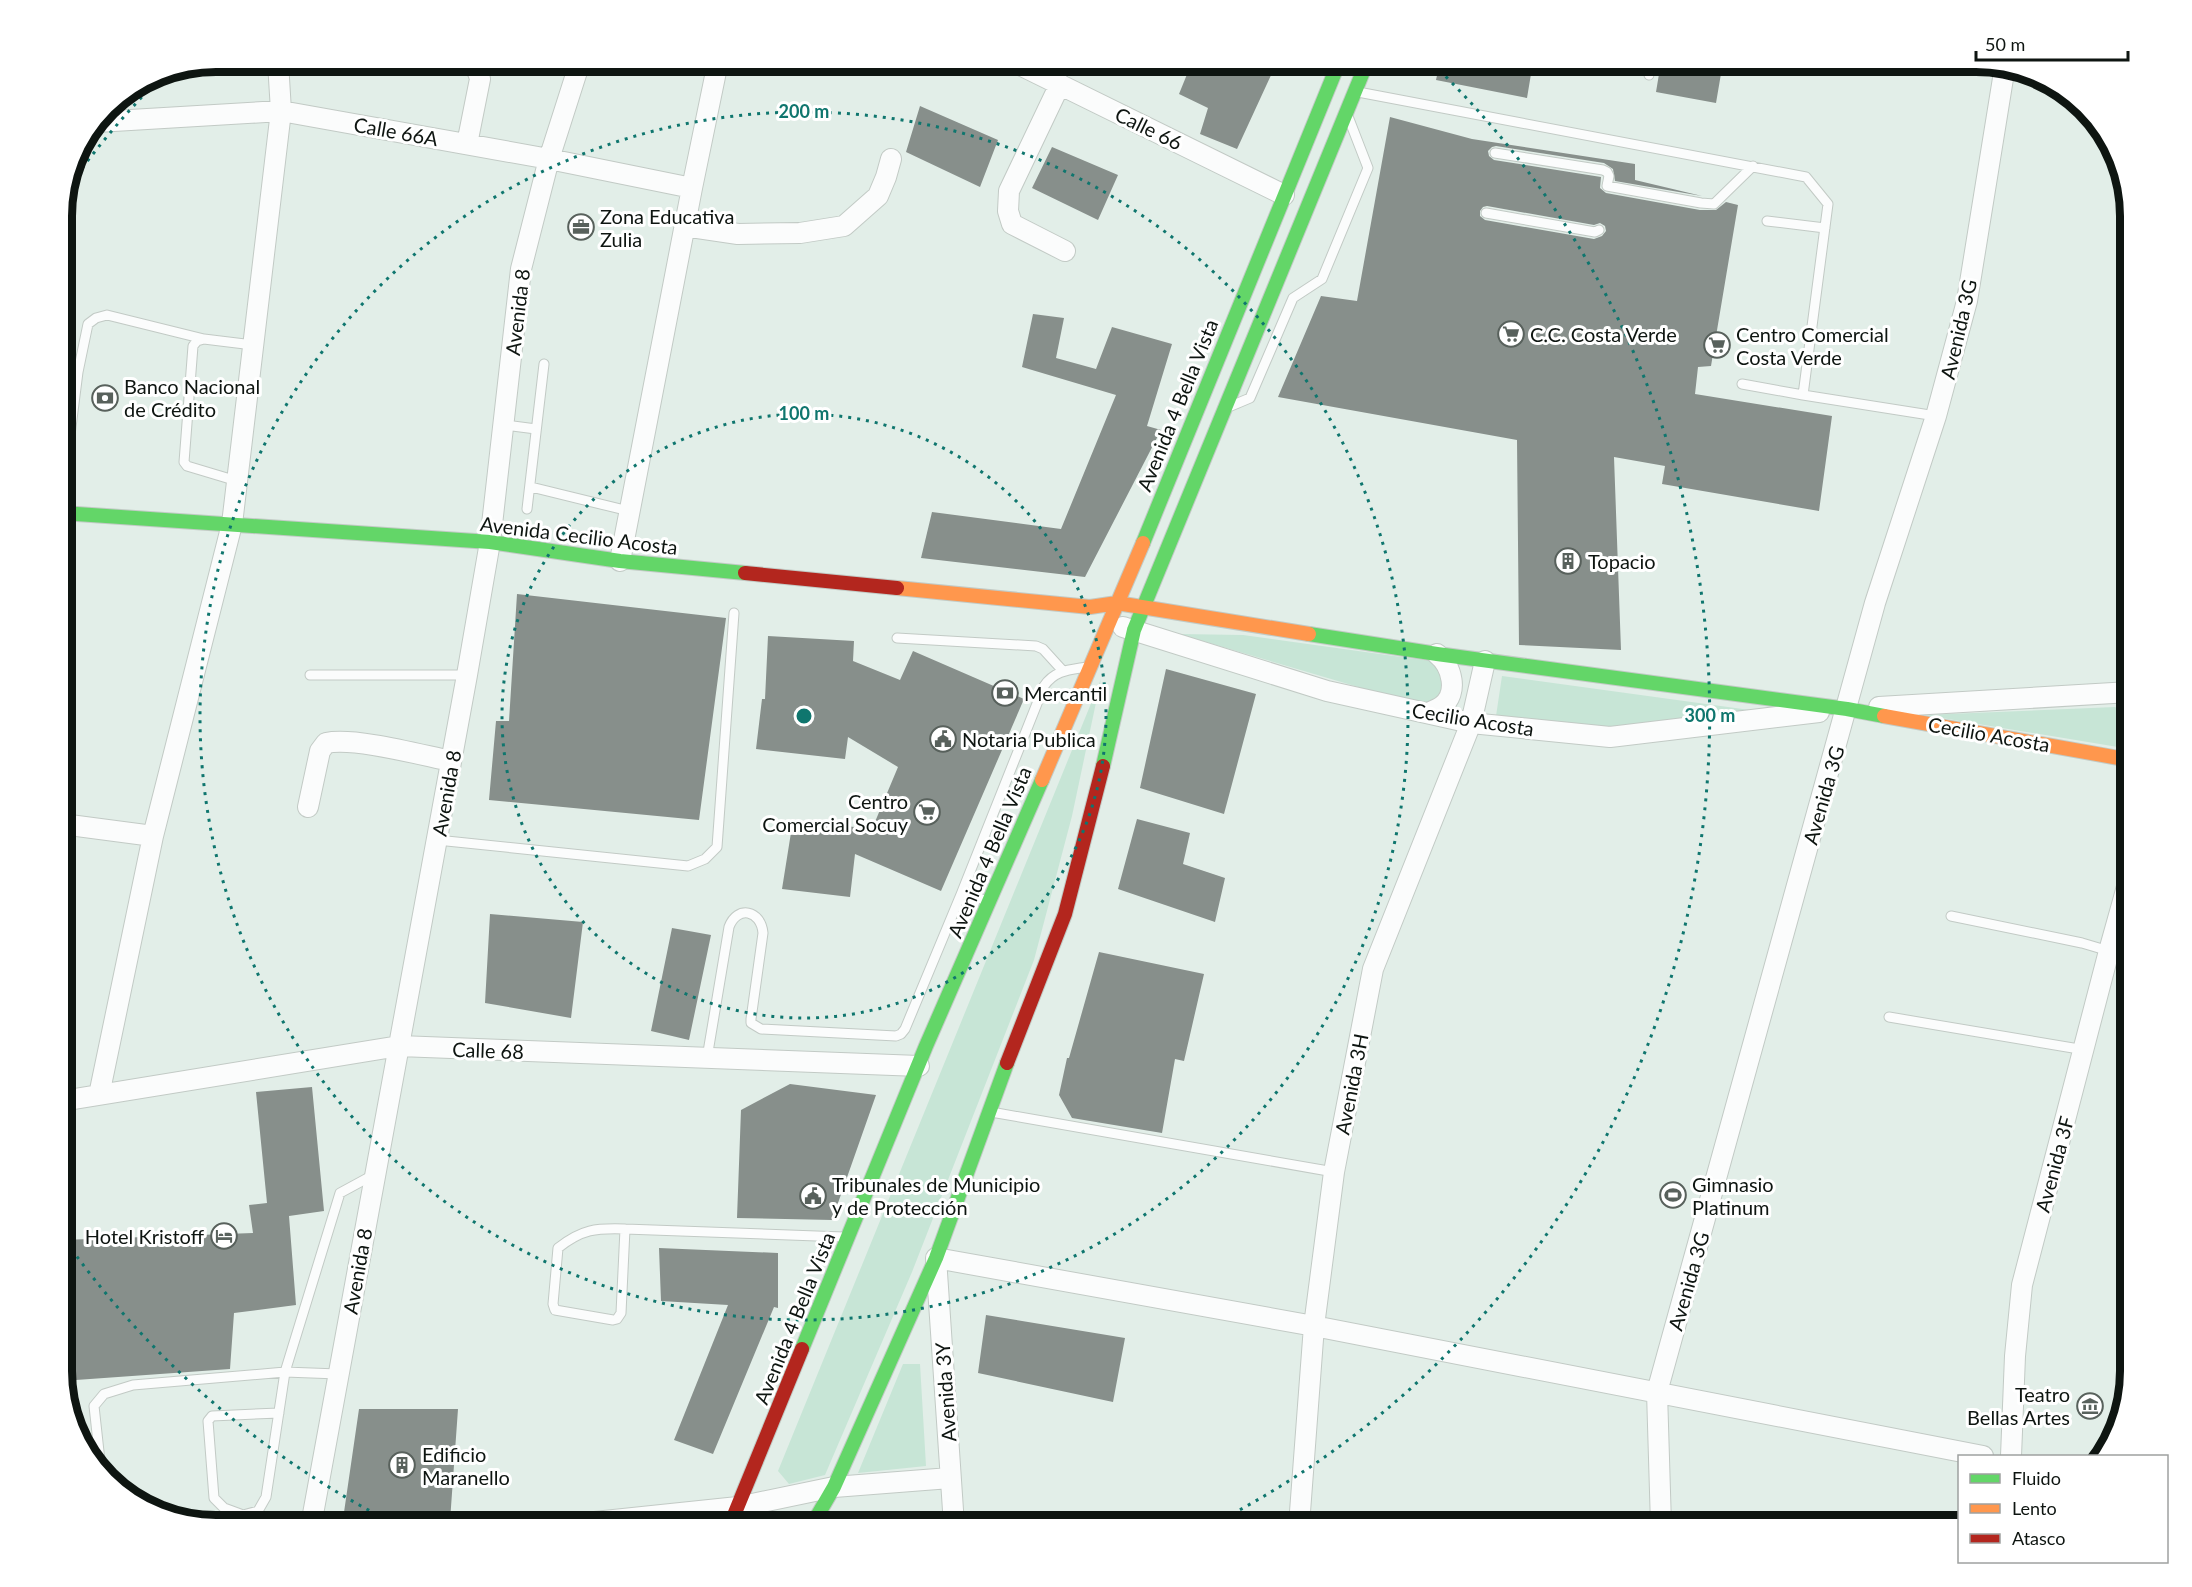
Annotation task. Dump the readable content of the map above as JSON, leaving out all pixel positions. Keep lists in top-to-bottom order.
{
  "streets": {
    "street": [
      "Calle 66",
      "Calle 66A",
      "Avenida 8",
      "Avenida 3G",
      "Avenida 4 Bella Vista",
      "Avenida Cecilio Acosta",
      "Cecilio Acosta",
      "Calle 68",
      "Avenida 3H",
      "Avenida 3F",
      "Avenida 3Y"
    ]
  },
  "crossings": [
    ["Calle 66", "Avenida 4 Bella Vista"],
    ["Calle 66A", "Avenida 8"],
    ["Avenida 8", "Avenida Cecilio Acosta"],
    ["Avenida 8", "Calle 68"],
    ["Avenida 3G", "Cecilio Acosta"],
    ["Avenida 4 Bella Vista", "Avenida Cecilio Acosta"],
    ["Avenida 4 Bella Vista", "Cecilio Acosta"],
    ["Avenida 4 Bella Vista", "Calle 68"],
    ["Avenida Cecilio Acosta", "Cecilio Acosta"],
    ["Cecilio Acosta", "Avenida 3H"]
  ],
  "places": {
    "office": ["Zona Educativa Zulia"],
    "supermarket": ["C.C. Costa Verde", "Centro Comercial Costa Verde", "Centro Comercial Socuy"],
    "bank": ["Banco Nacional de Crédito", "Mercantil"],
    "building": ["Topacio", "Edificio Maranello"],
    "public building": ["Notaria Publica", "Tribunales de Municipio y de Protección"],
    "sports": ["Gimnasio Platinum"],
    "hotel": ["Hotel Kristoff"],
    "museum": ["Teatro Bellas Artes"]
  },
  "legend": ["Fluido", "Lento", "Atasco"],
  "scale_bar": "50 m",
  "rings": ["200 m", "100 m", "300 m"]
}
